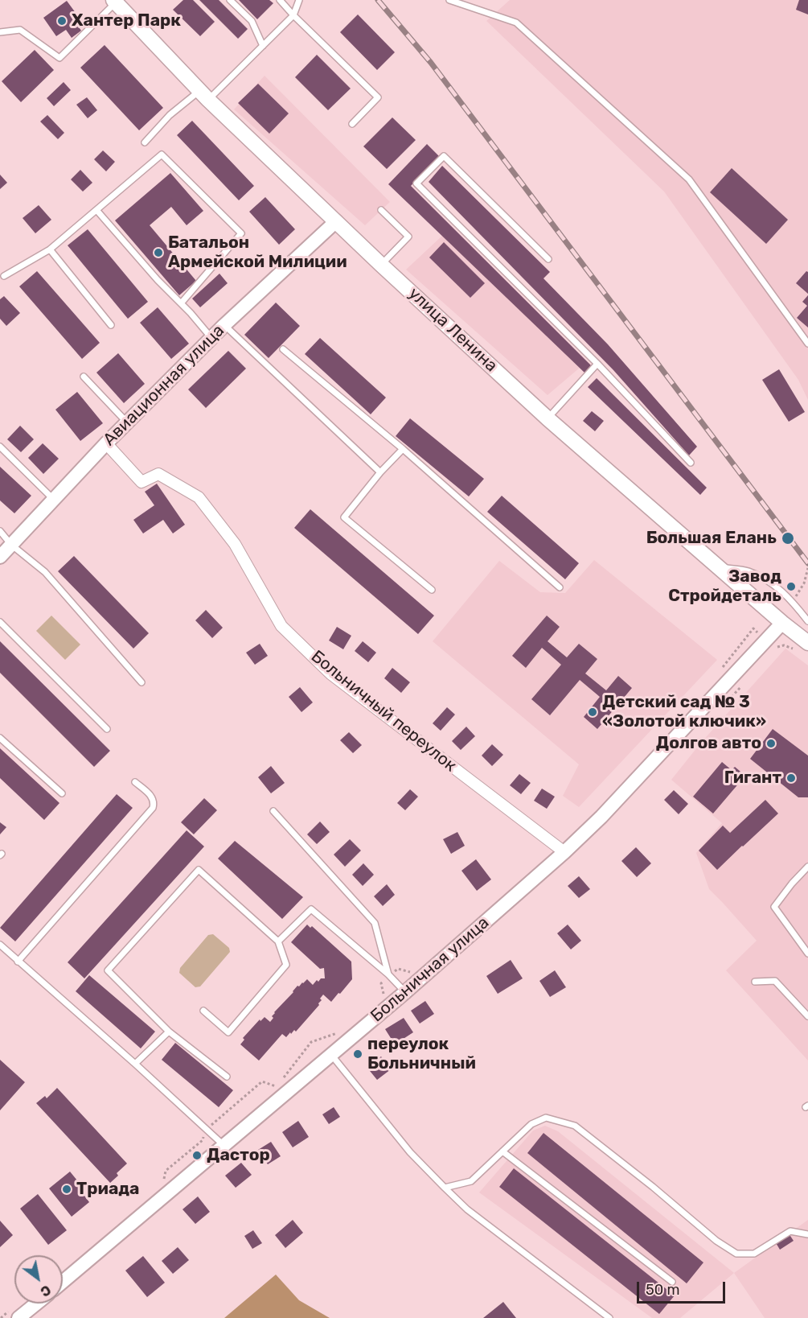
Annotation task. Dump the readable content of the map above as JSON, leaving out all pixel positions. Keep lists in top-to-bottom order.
{
  "streets": {
    "main road": ["улица Ленина"],
    "street": ["Авиационная улица", "Больничный переулок", "Больничная улица"]
  },
  "crossings": [
    ["улица Ленина", "Авиационная улица"],
    ["улица Ленина", "Больничная улица"],
    ["Авиационная улица", "Больничный переулок"],
    ["Больничный переулок", "Больничная улица"]
  ],
  "places": [
    "Хантер Парк",
    "Батальон Армейской Милиции",
    "Большая Елань",
    "Завод Стройдеталь",
    "Детский сад № 3 «Золотой ключик»",
    "Долгов авто",
    "Гигант",
    "переулок Больничный",
    "Дастор",
    "Триада"
  ],
  "scale_bar": "50 m",
  "north": "bottom right"
}
